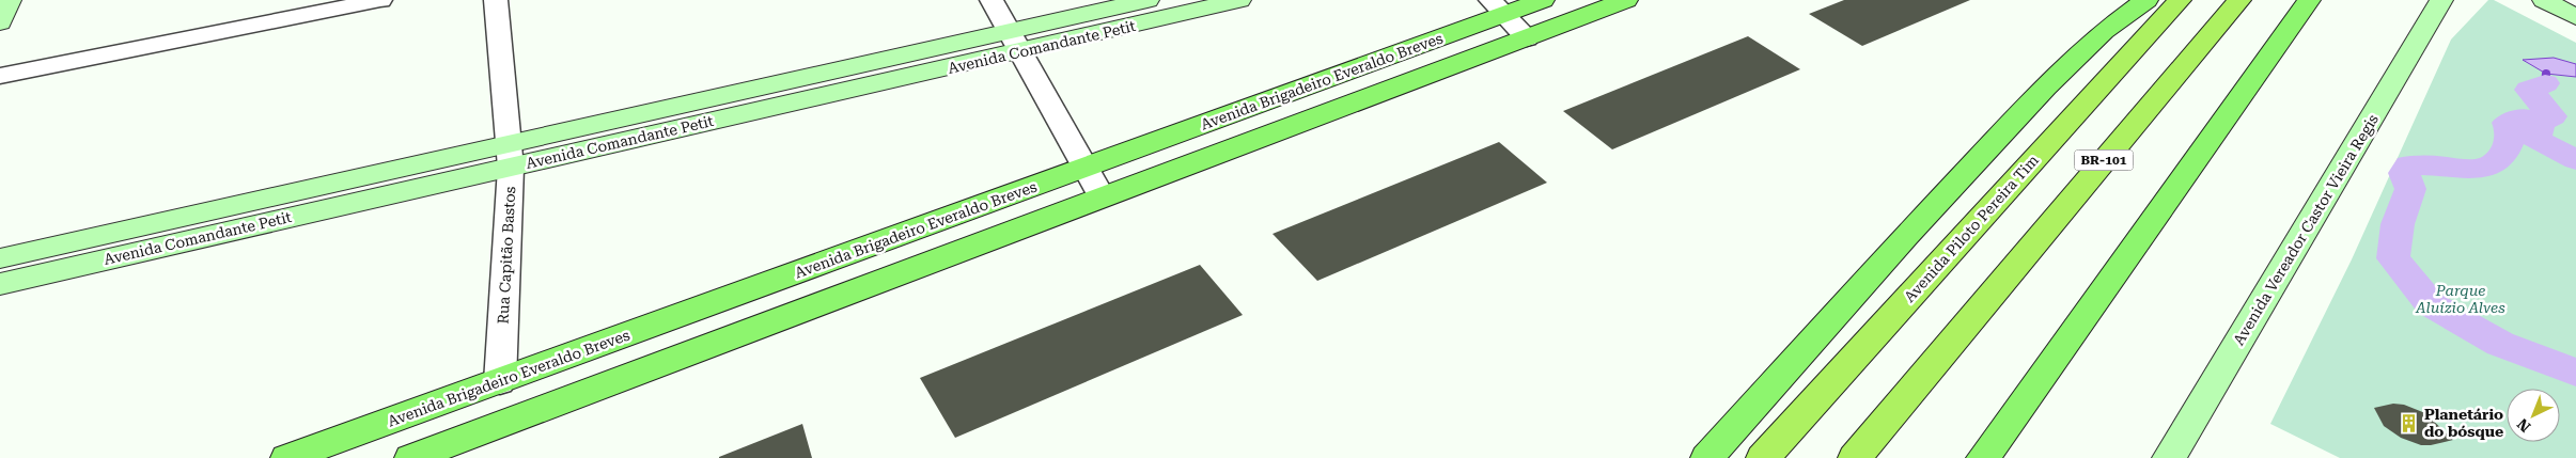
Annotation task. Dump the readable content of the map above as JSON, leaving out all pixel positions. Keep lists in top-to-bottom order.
{
  "streets": {
    "highway": ["BR-101", "Avenida Piloto Pereira Tim"],
    "main road": ["Avenida Brigadeiro Everaldo Breves"],
    "street": ["Avenida Comandante Petit", "Avenida Vereador Castor Vieira Regis", "Rua Capitão Bastos"]
  },
  "crossings": [
    ["Avenida Comandante Petit", "Rua Capitão Bastos"],
    ["Avenida Brigadeiro Everaldo Breves", "Rua Capitão Bastos"]
  ],
  "parks": ["Parque Aluízio Alves"],
  "places": {
    "building": ["Planetário do bósque"]
  },
  "north": "bottom left"
}
